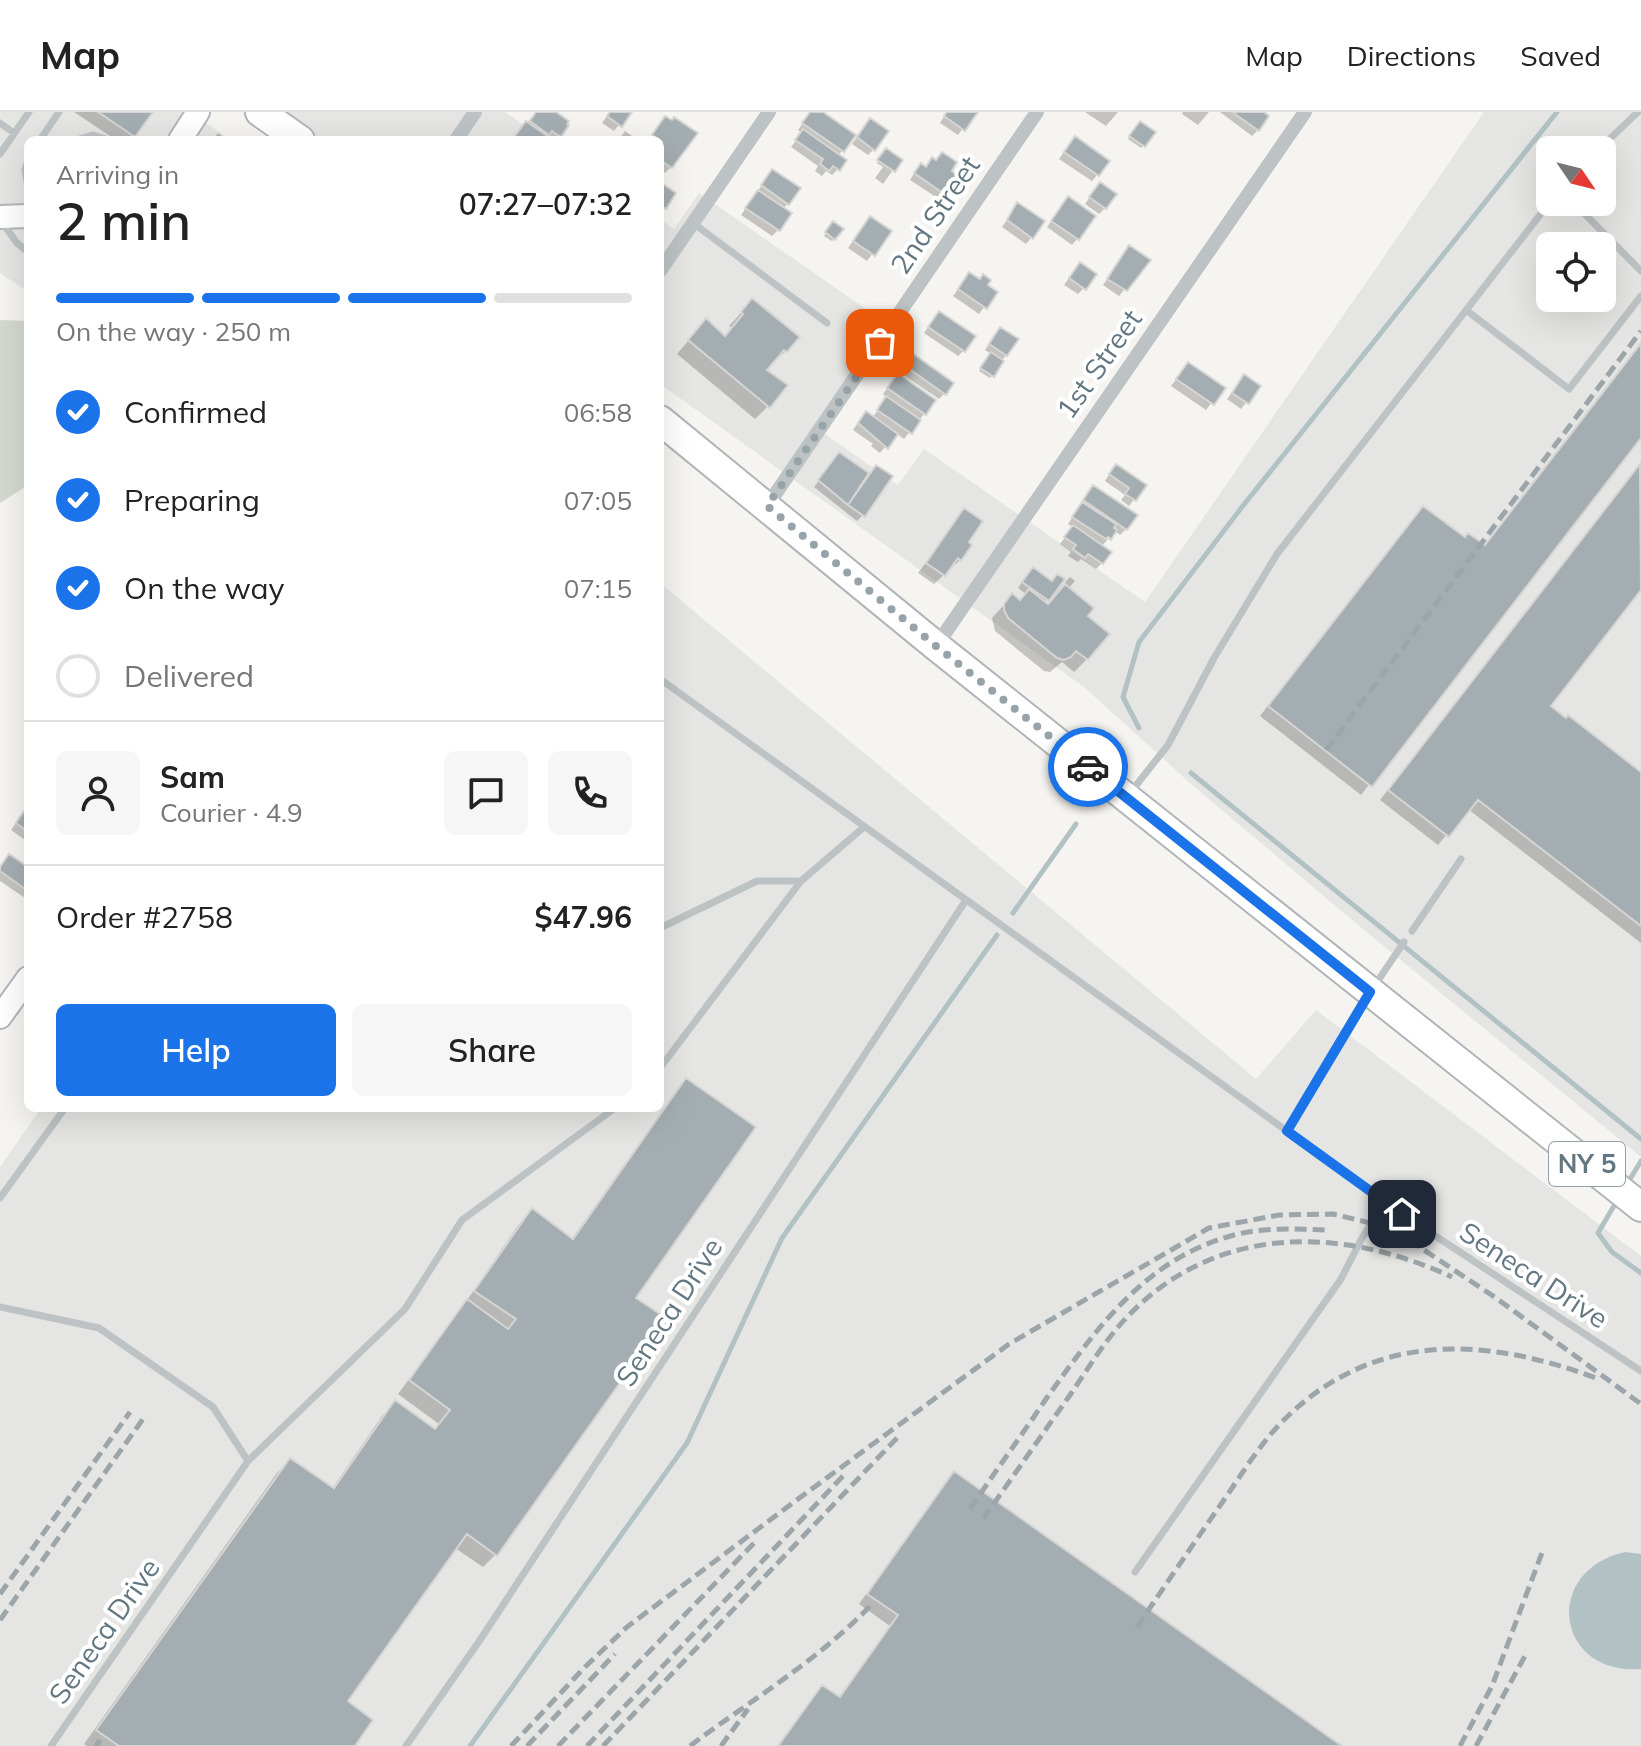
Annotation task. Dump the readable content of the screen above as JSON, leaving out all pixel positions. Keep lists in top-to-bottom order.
{
  "streets": {
    "highway": ["NY 5"],
    "street": ["2nd Street", "1st Street"],
    "lane": ["Seneca Drive"]
  },
  "crossings": [
    ["2nd Street", "NY 5"],
    ["1st Street", "NY 5"]
  ],
  "north": "bottom right",
  "page": {
    "header": "Map",
    "nav": ["Map", "Directions", "Saved"],
    "heading": ["2 min", "Arriving in", "07:27–07:32"],
    "panel": [
      "Sam",
      "Courier · 4.9",
      "Order #2758",
      "$47.96"
    ],
    "bar": "On the way · 250 m",
    "list": [
      ["Confirmed", "06:58"],
      ["Preparing", "07:05"],
      ["On the way", "07:15"],
      "Delivered"
    ],
    "buttons": ["Help", "Share"]
  }
}
